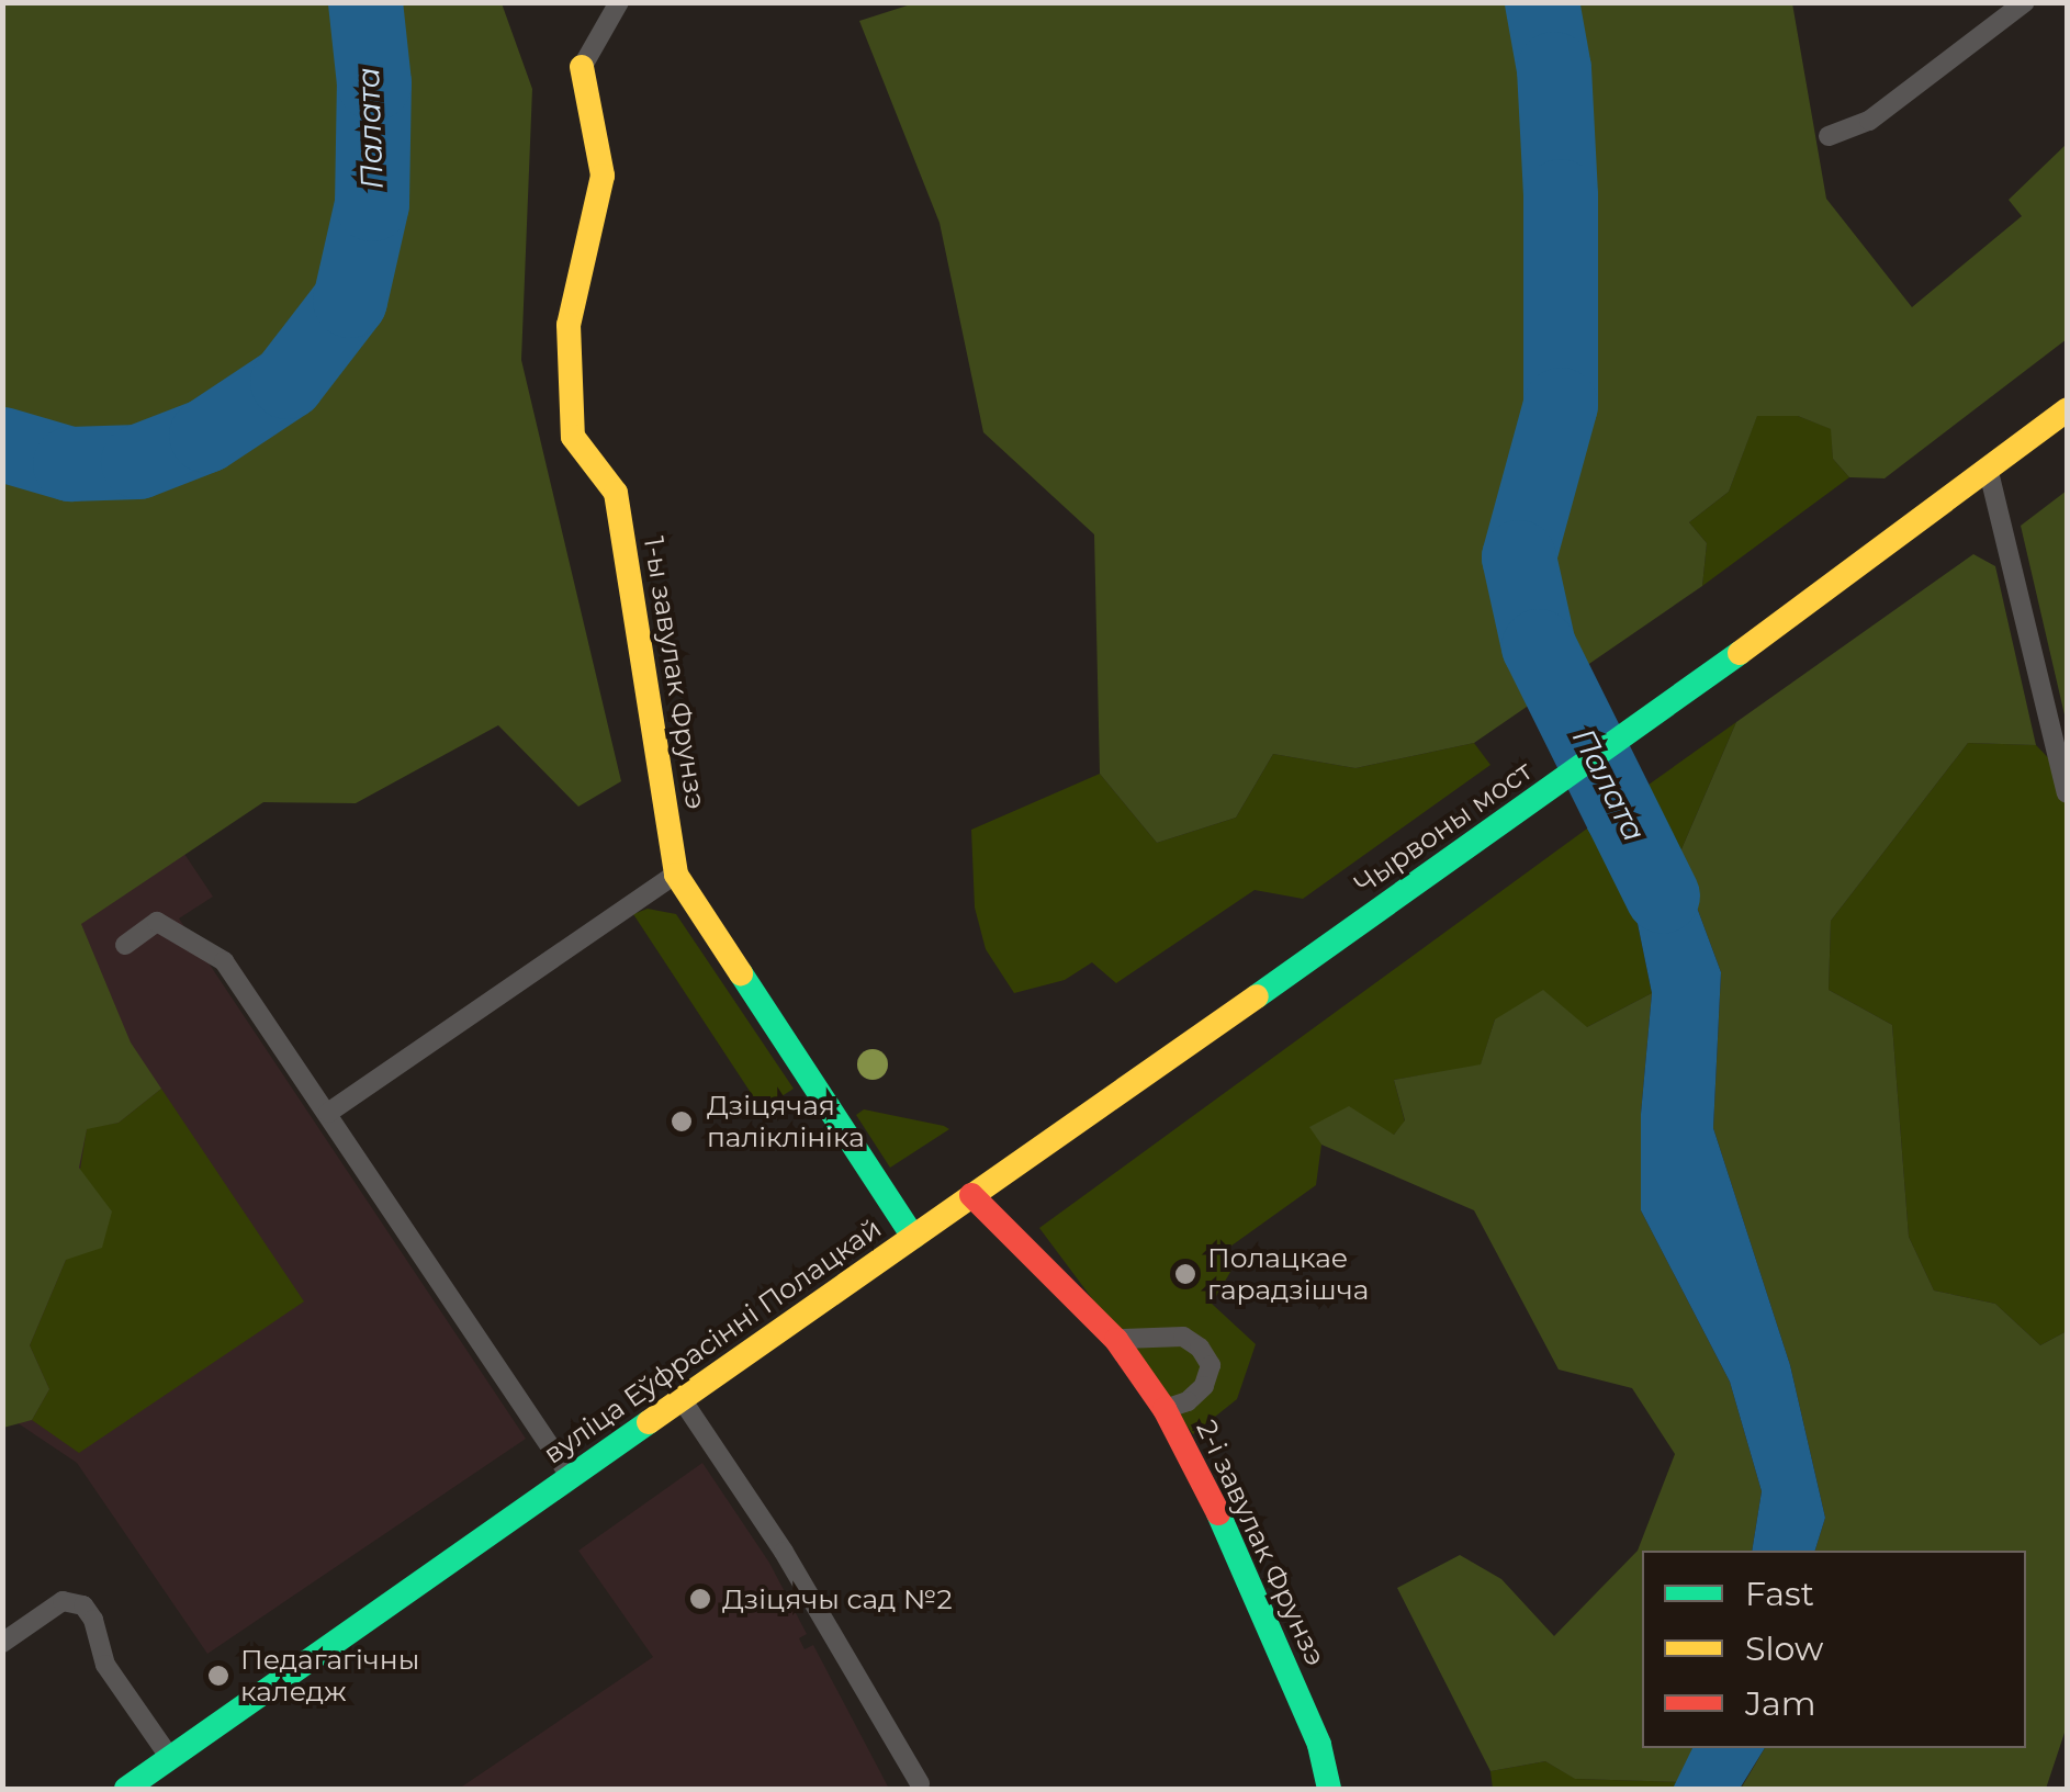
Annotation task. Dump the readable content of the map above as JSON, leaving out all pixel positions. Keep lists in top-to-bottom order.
{
  "streets": {
    "main road": [
      "1-ы завулак Фрунзэ",
      "Чырвоны мост",
      "вуліца Еўфрасінні Полацкай",
      "2-і завулак Фрунзэ"
    ]
  },
  "crossings": [
    ["1-ы завулак Фрунзэ", "вуліца Еўфрасінні Полацкай"],
    ["Чырвоны мост", "вуліца Еўфрасінні Полацкай"],
    ["вуліца Еўфрасінні Полацкай", "2-і завулак Фрунзэ"]
  ],
  "water": ["Палата"],
  "places": [
    "Дзіцячая паліклініка",
    "Полацкае гарадзішча",
    "Дзіцячы сад №2",
    "Педагагічны каледж"
  ],
  "legend": ["Fast", "Slow", "Jam"]
}
